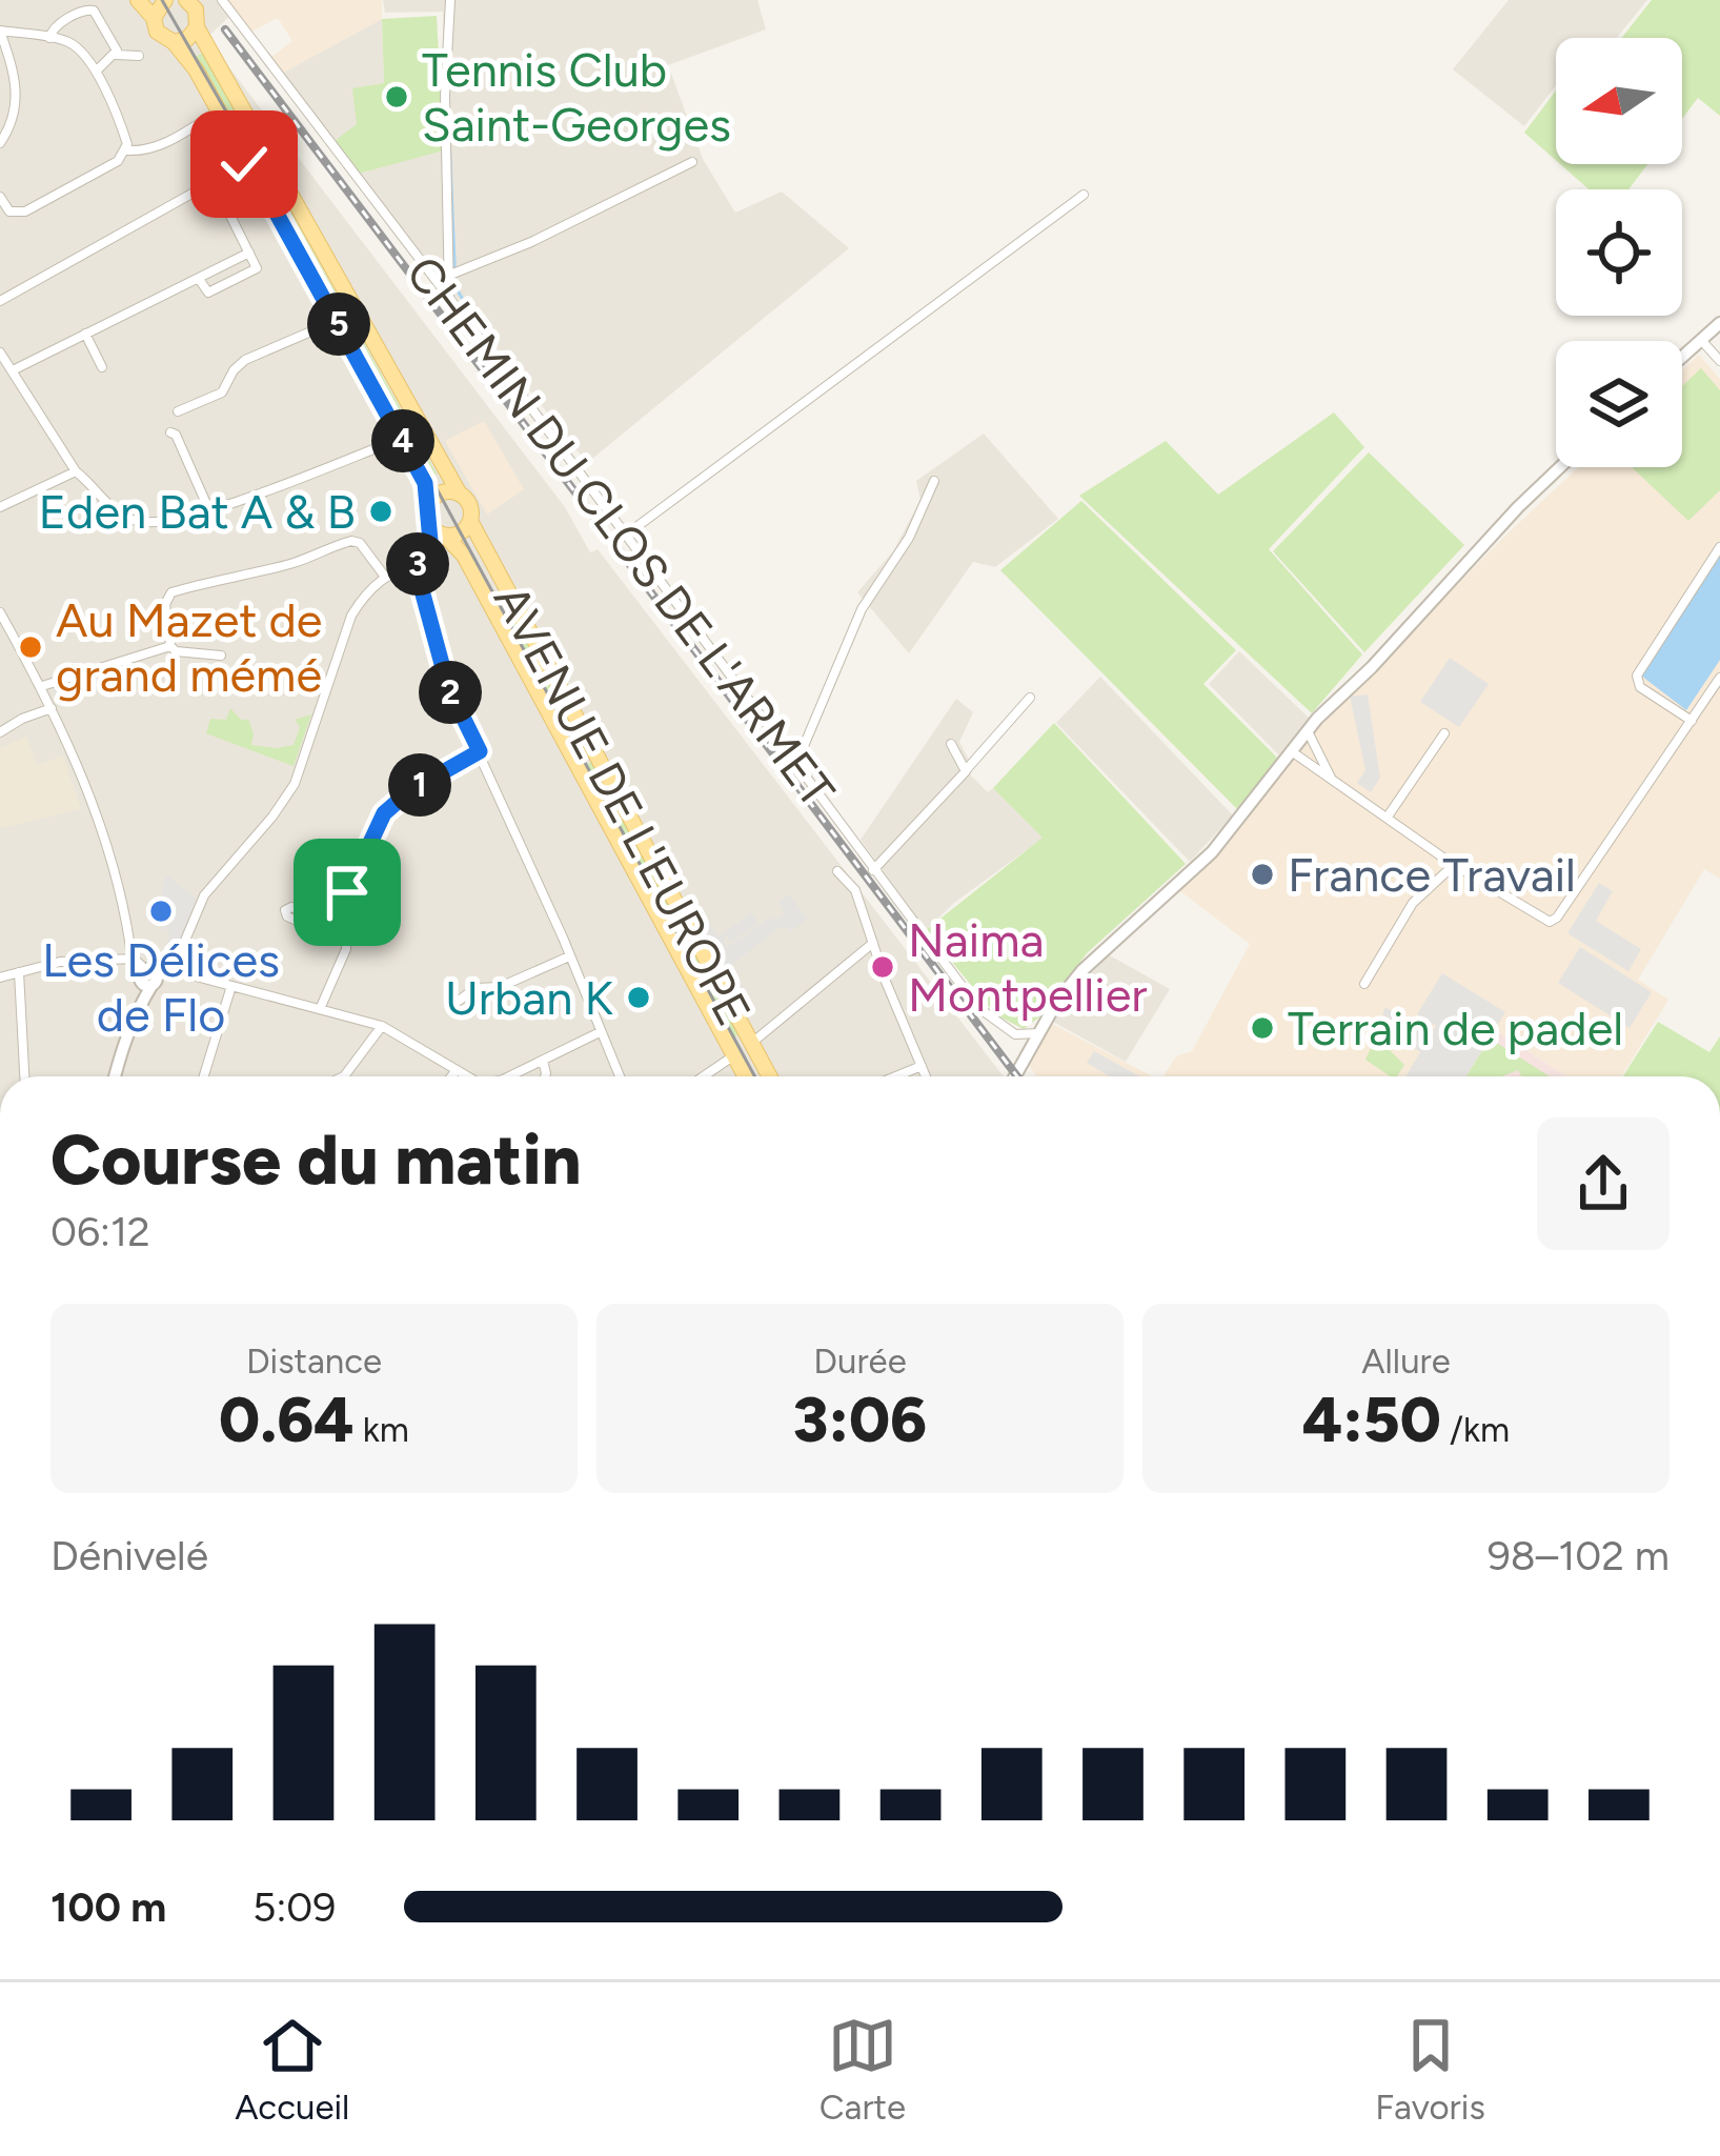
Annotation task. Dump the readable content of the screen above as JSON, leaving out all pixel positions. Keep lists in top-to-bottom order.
{
  "streets": {
    "main road": ["AVENUE DE L'EUROPE"],
    "street": ["CHEMIN DU CLOS DE L'ARMET"]
  },
  "places": [
    "Tennis Club Saint-Georges",
    "Eden Bat A & B",
    "Au Mazet de grand mémé",
    "France Travail",
    "Les Délices de Flo",
    "Naima Montpellier",
    "Urban K",
    "Terrain de padel"
  ],
  "north": "left",
  "page": {
    "pins": [
      "5",
      "4",
      "3",
      "2",
      "1"
    ],
    "heading": ["Course du matin", "06:12"],
    "stats": [
      ["Distance", "0.64 km"],
      ["Durée", "3:06"],
      ["Allure", "4:50 /km"]
    ],
    "chart": ["Dénivelé", "98–102 m"],
    "list": [
      {
        "name": "100 m",
        "note": "5:09"
      }
    ],
    "tabs": ["Accueil", "Carte", "Favoris"]
  }
}
